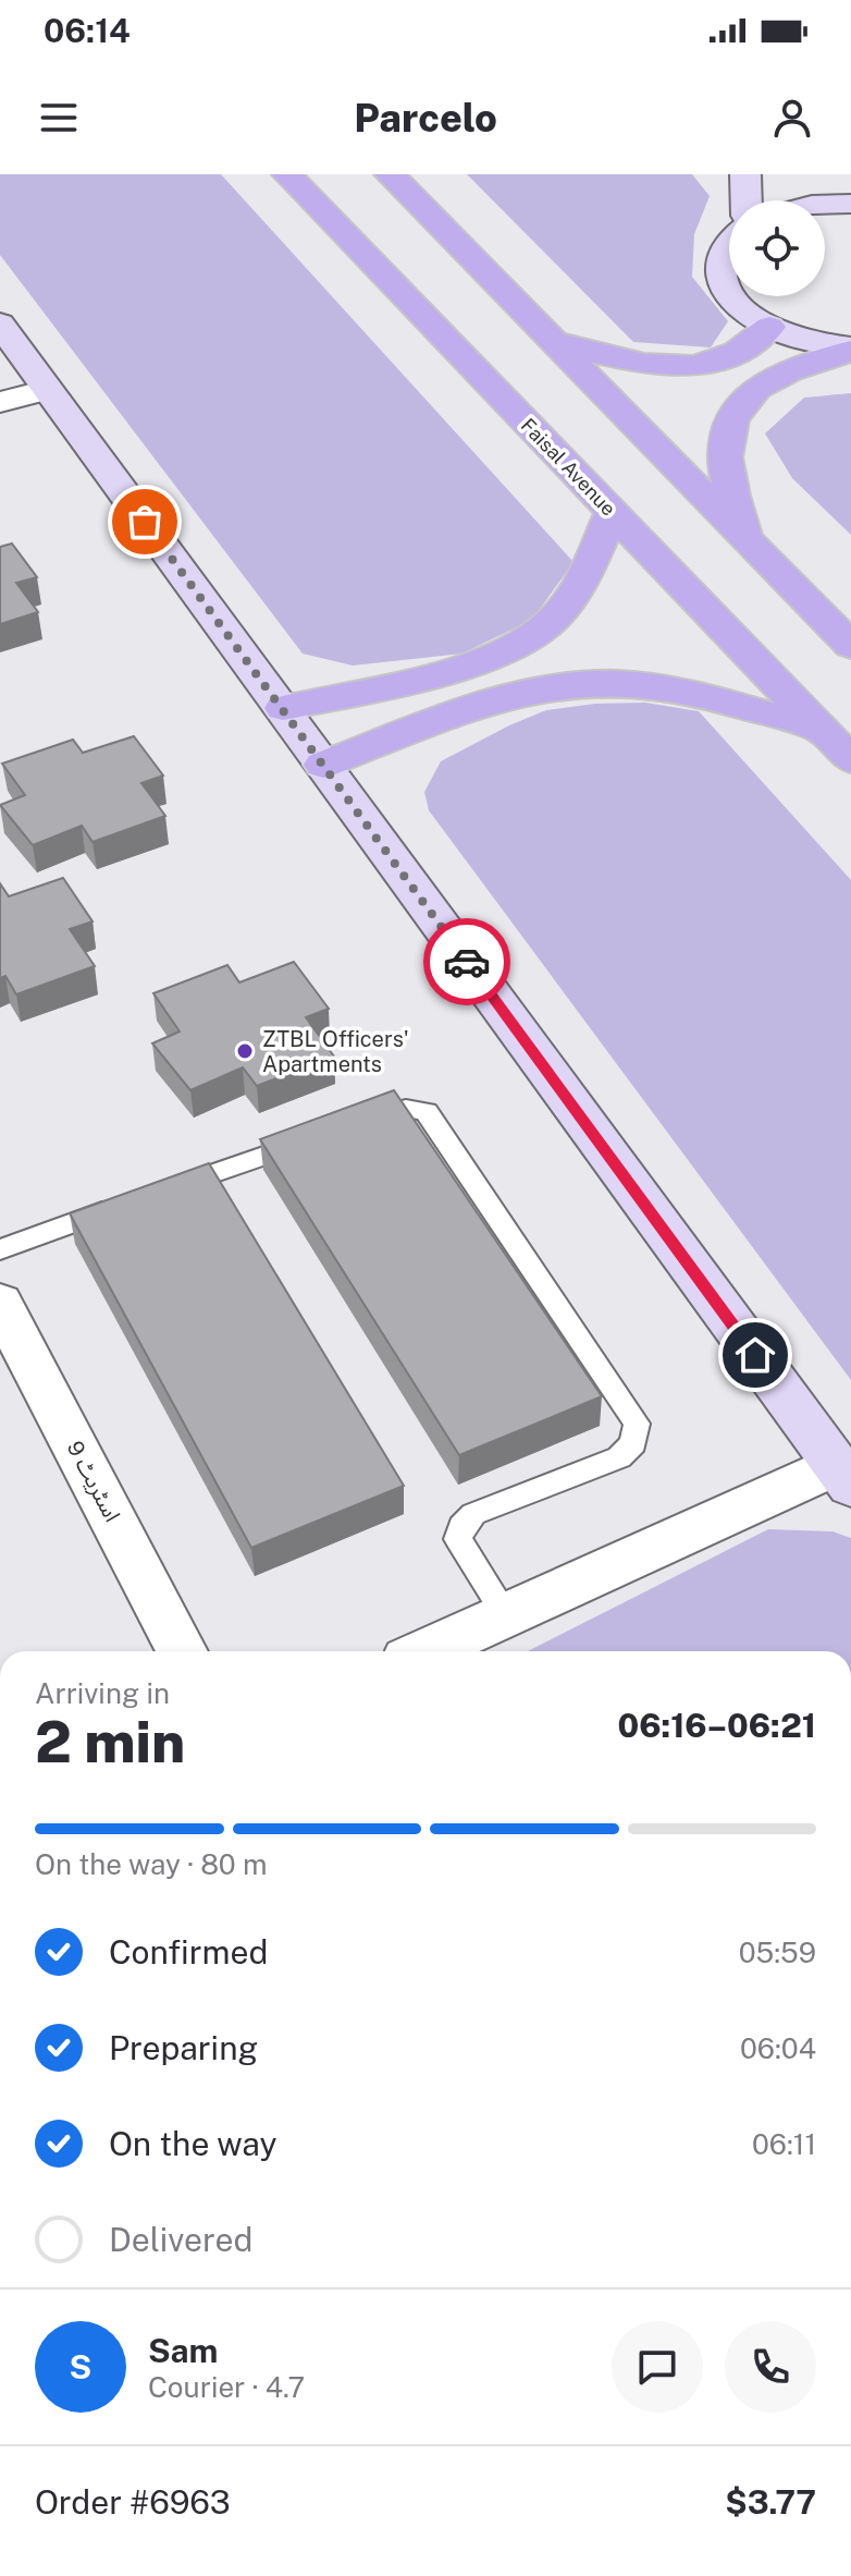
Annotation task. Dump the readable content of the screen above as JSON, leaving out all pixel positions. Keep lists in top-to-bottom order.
{
  "streets": {
    "main road": ["Faisal Avenue"],
    "street": ["اسٹریٹ 9"]
  },
  "places": ["ZTBL Officers' Apartments"],
  "page": {
    "status": "06:14",
    "header": "Parcelo",
    "heading": ["2 min", "Arriving in", "06:16–06:21"],
    "panel": [
      "Sam",
      "Courier · 4.7",
      "Order #6963",
      "$3.77"
    ],
    "bar": "On the way · 80 m",
    "list": [
      ["Confirmed", "05:59"],
      ["Preparing", "06:04"],
      ["On the way", "06:11"],
      "Delivered"
    ],
    "round": "S"
  }
}
